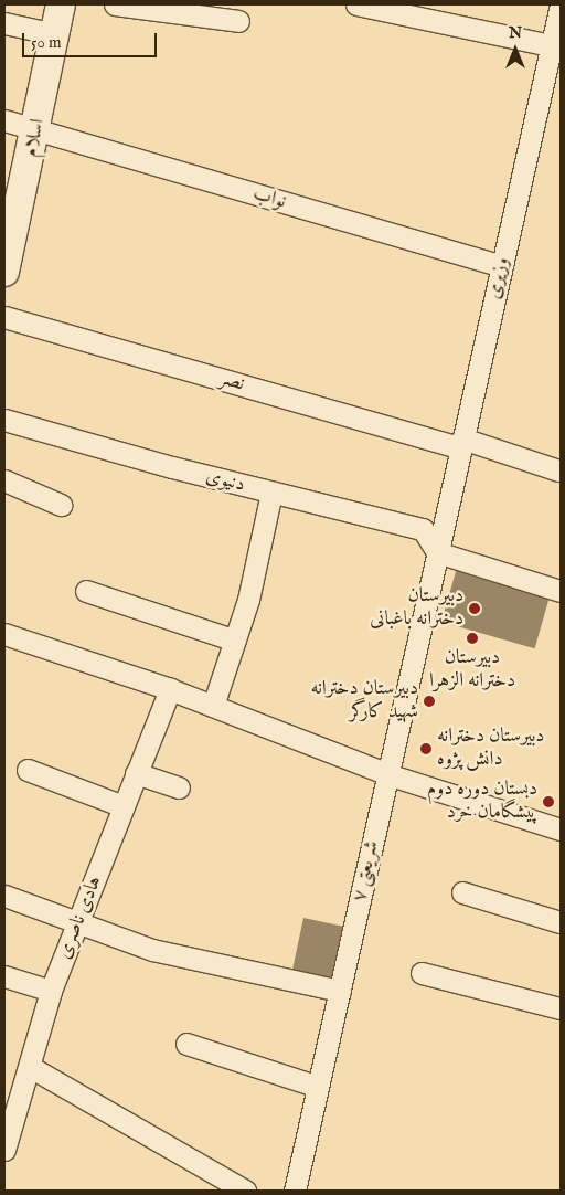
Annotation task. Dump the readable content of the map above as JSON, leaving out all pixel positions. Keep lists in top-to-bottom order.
{
  "streets": {
    "street": [
      "اسلام",
      "نواب",
      "وزیری",
      "نصر",
      "دنیوی",
      "شریعتی ۷",
      "هادی ناصری"
    ]
  },
  "crossings": [
    ["اسلام", "نواب"],
    ["نواب", "وزیری"],
    ["وزیری", "نصر"],
    ["وزیری", "دنیوی"],
    ["وزیری", "شریعتی ۷"],
    ["دنیوی", "شریعتی ۷"]
  ],
  "places": [
    "دبیرستان دخترانه باغبانی",
    "دبیرستان دخترانه الزهرا",
    "دبیرستان دخترانه شهید کارگر",
    "دبیرستان دخترانه دانش پژوه",
    "دبستان دوره دوم پیشگامان خرد"
  ],
  "scale_bar": "50 m",
  "north": "top"
}
